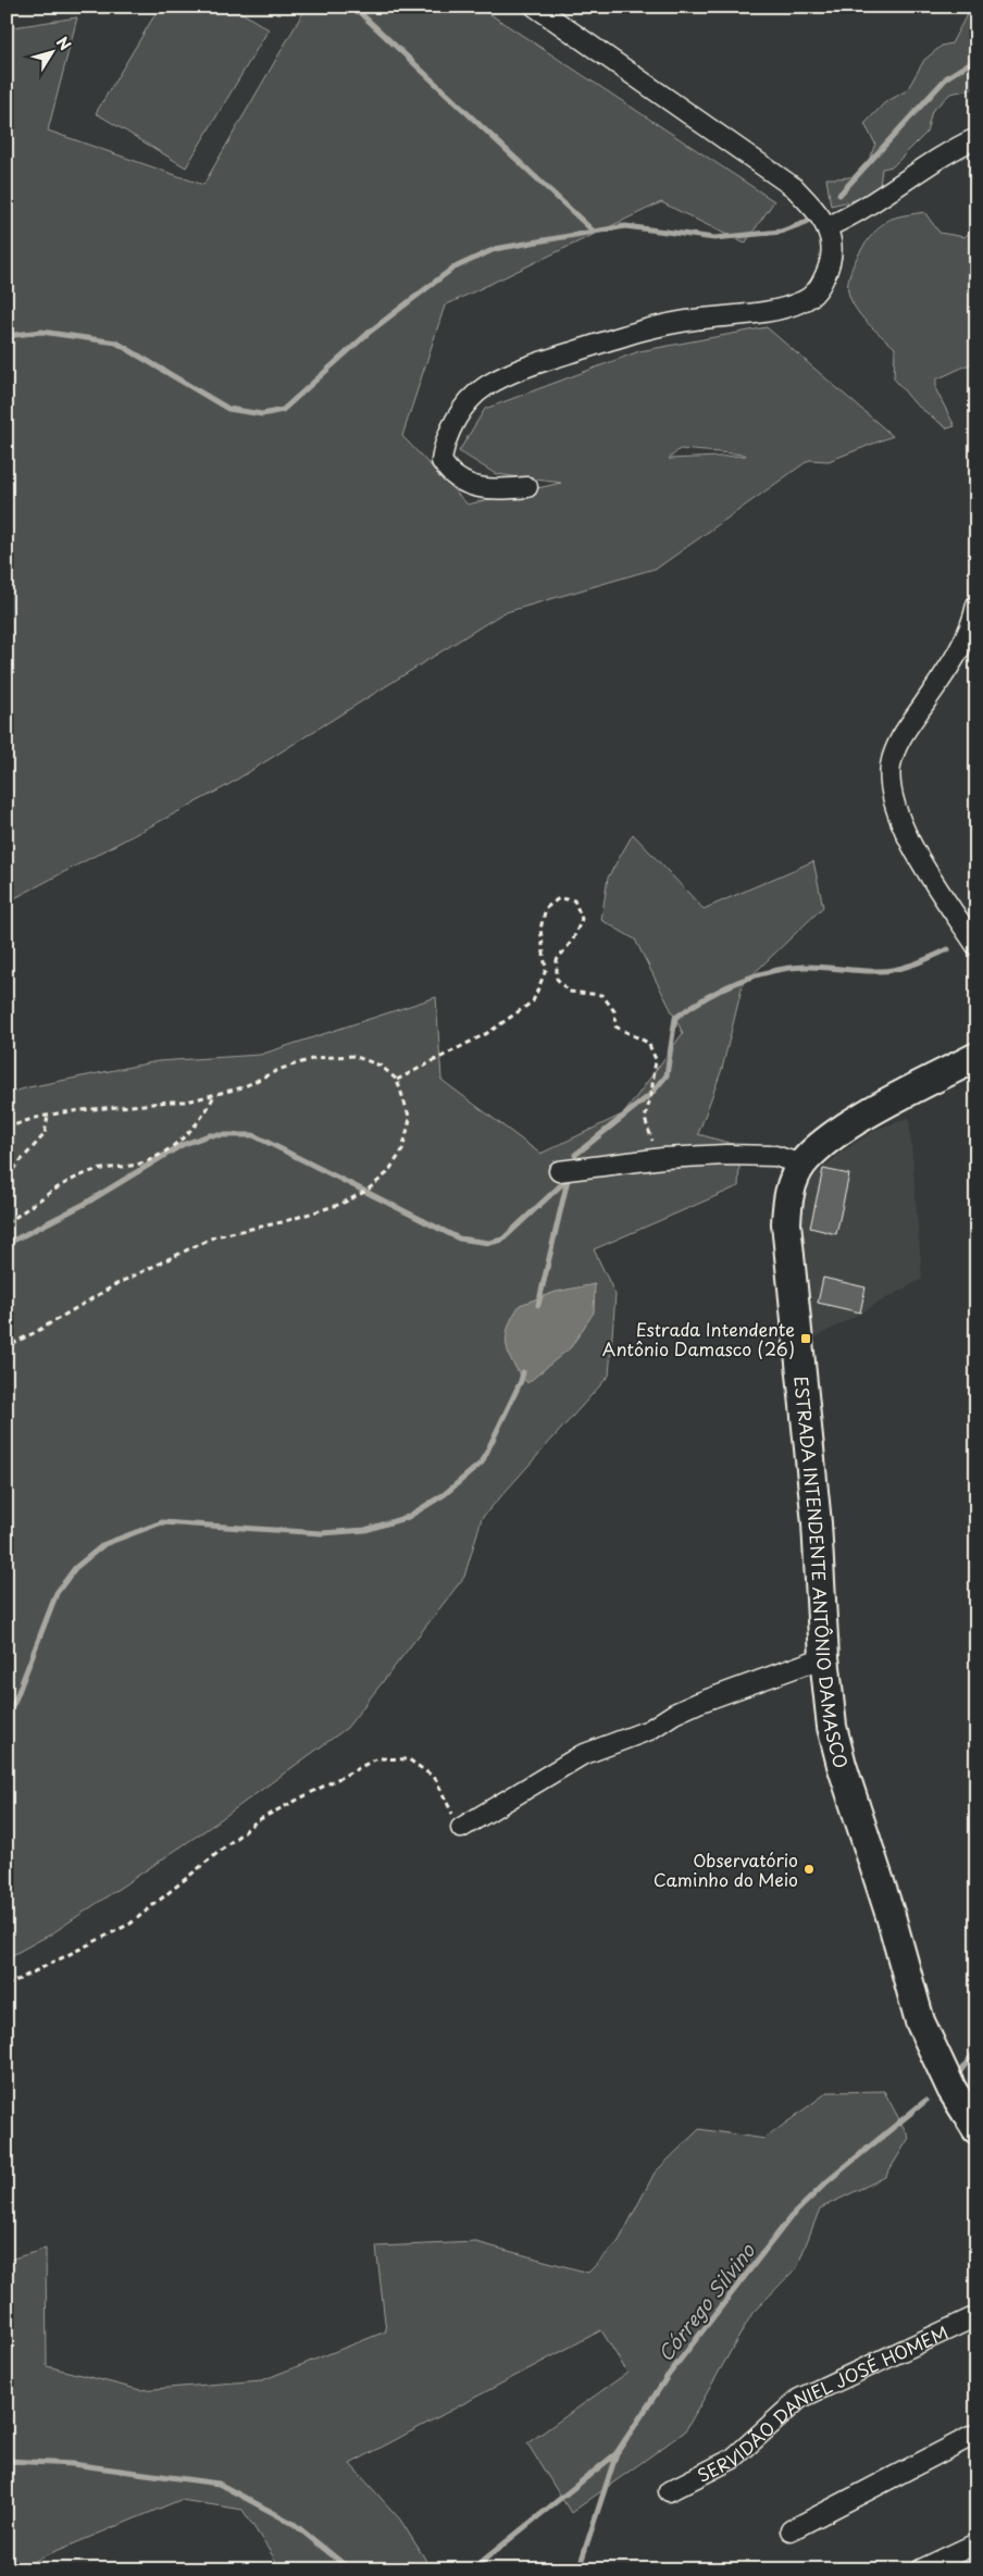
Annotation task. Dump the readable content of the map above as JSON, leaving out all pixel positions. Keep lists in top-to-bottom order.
{
  "streets": {
    "main road": ["ESTRADA INTENDENTE ANTÔNIO DAMASCO"],
    "street": ["SERVIDÃO DANIEL JOSÉ HOMEM"]
  },
  "water": ["Córrego Silvino"],
  "places": {
    "transit": ["Estrada Intendente Antônio Damasco (26)"],
    "other": ["Observatório Caminho do Meio"]
  },
  "north": "top right"
}
